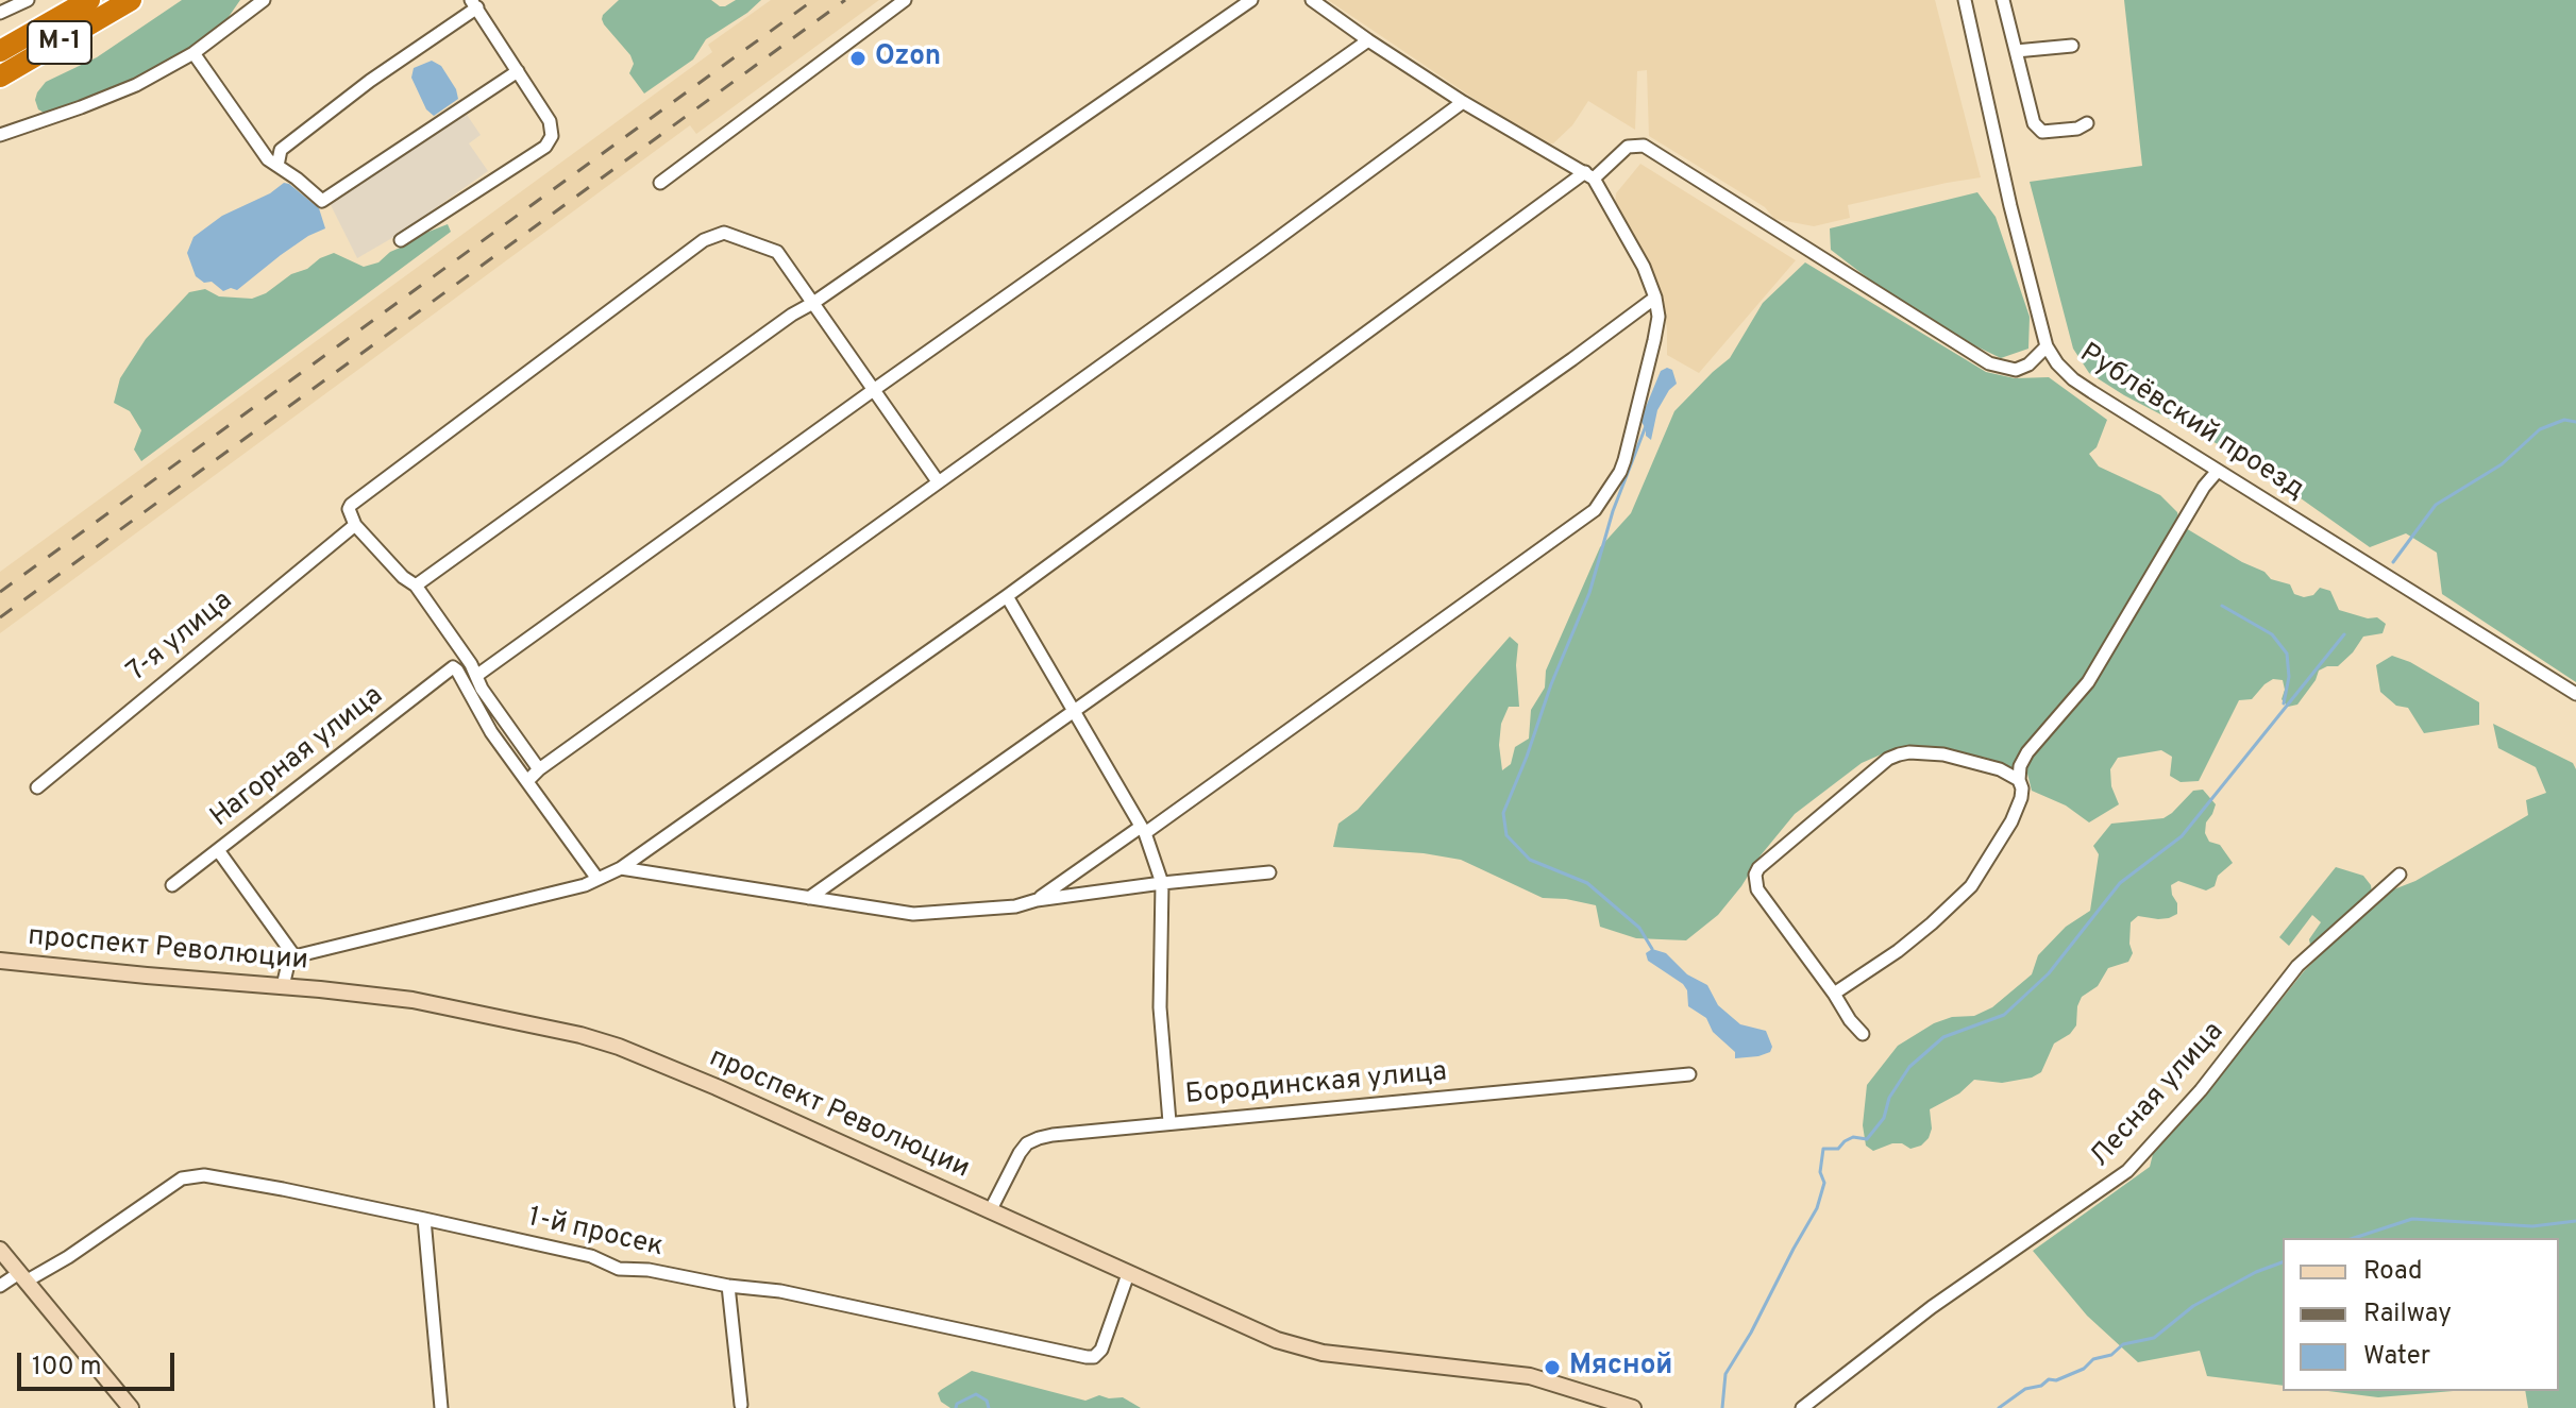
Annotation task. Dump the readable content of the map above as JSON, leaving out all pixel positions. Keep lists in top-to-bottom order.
{
  "streets": {
    "highway": ["М-1"],
    "street": [
      "Рублёвский проезд",
      "7-я улица",
      "Нагорная улица",
      "проспект Революции",
      "Бородинская улица",
      "Лесная улица",
      "1-й просек"
    ]
  },
  "crossings": [
    ["проспект Революции", "Бородинская улица"],
    ["проспект Революции", "1-й просек"]
  ],
  "places": ["Ozon", "Мясной"],
  "legend": ["Road", "Railway", "Water"],
  "scale_bar": "100 m"
}
